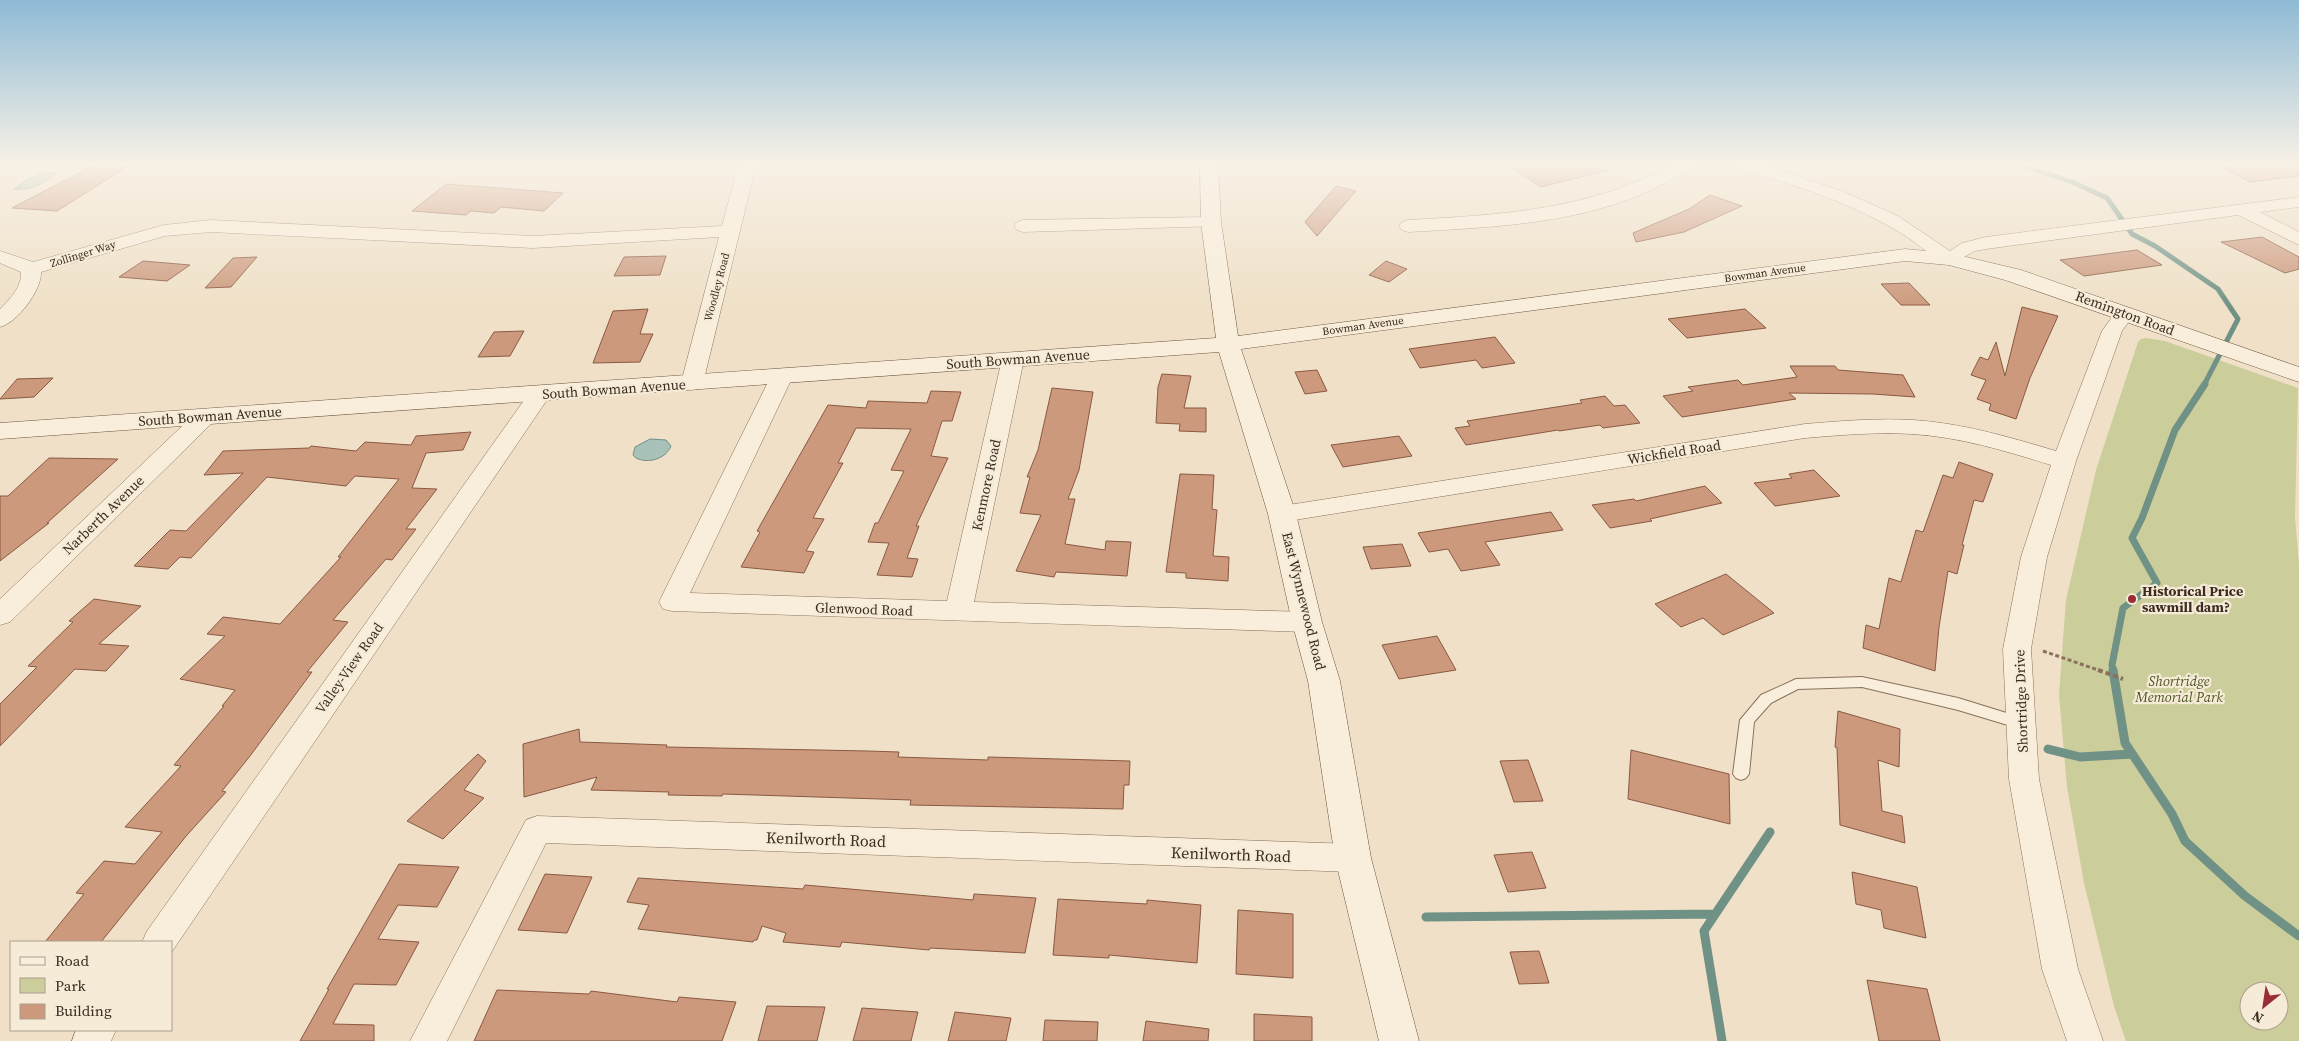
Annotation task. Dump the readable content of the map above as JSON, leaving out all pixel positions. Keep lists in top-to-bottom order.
{
  "streets": {
    "street": [
      "Zollinger Way",
      "Bowman Avenue",
      "Woodley Road",
      "Remington Road",
      "South Bowman Avenue",
      "Wickfield Road",
      "Kenmore Road",
      "Narberth Avenue",
      "East Wynnewood Road",
      "Glenwood Road",
      "Valley-View Road",
      "Shortridge Drive",
      "Kenilworth Road"
    ]
  },
  "crossings": [
    ["Zollinger Way", "Woodley Road"],
    ["Bowman Avenue", "Remington Road"],
    ["Bowman Avenue", "South Bowman Avenue"],
    ["Bowman Avenue", "East Wynnewood Road"],
    ["Woodley Road", "South Bowman Avenue"],
    ["Remington Road", "Shortridge Drive"],
    ["South Bowman Avenue", "Kenmore Road"],
    ["South Bowman Avenue", "Narberth Avenue"],
    ["South Bowman Avenue", "East Wynnewood Road"],
    ["South Bowman Avenue", "Glenwood Road"],
    ["South Bowman Avenue", "Valley-View Road"],
    ["Wickfield Road", "East Wynnewood Road"],
    ["Wickfield Road", "Shortridge Drive"],
    ["Kenmore Road", "Glenwood Road"],
    ["East Wynnewood Road", "Glenwood Road"],
    ["East Wynnewood Road", "Kenilworth Road"]
  ],
  "parks": ["Shortridge Memorial Park"],
  "places": ["Historical Price sawmill dam?"],
  "legend": ["Road", "Park", "Building"],
  "north": "bottom left"
}
